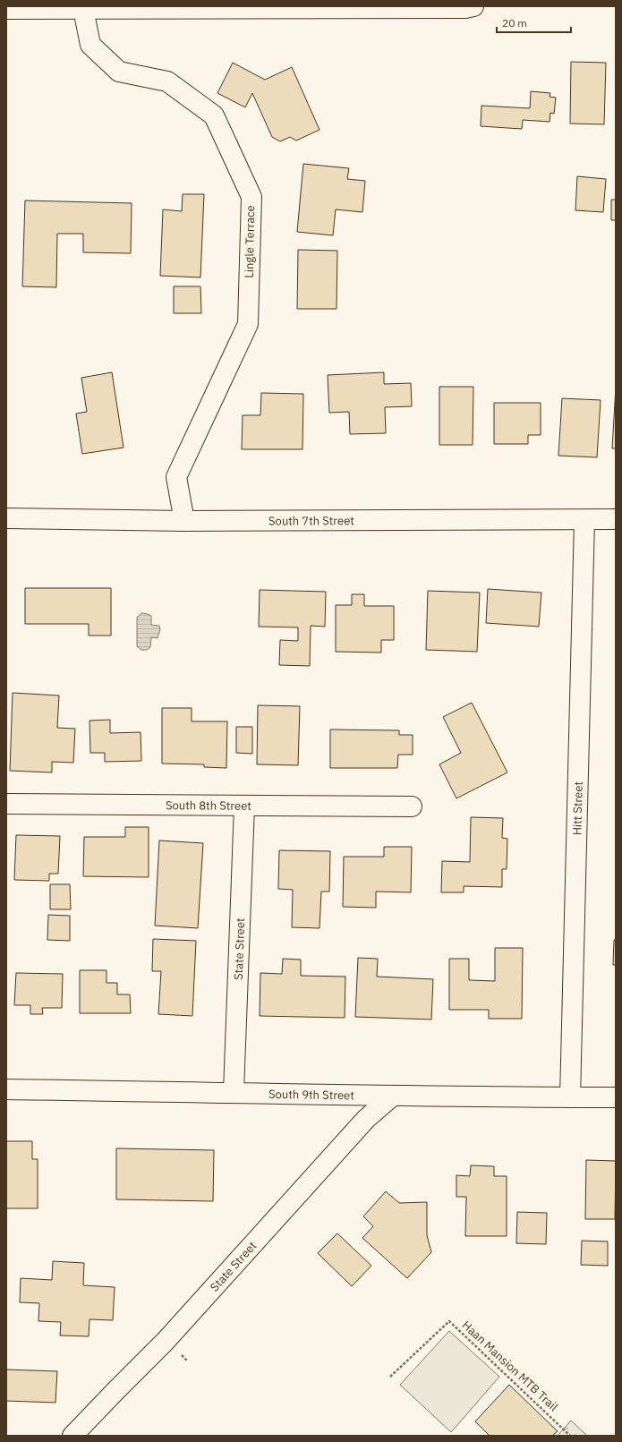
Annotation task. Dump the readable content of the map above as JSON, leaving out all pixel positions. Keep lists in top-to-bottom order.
{
  "streets": {
    "street": [
      "Lingle Terrace",
      "South 7th Street",
      "South 8th Street",
      "Hitt Street",
      "State Street",
      "South 9th Street"
    ],
    "path": ["Haan Mansion MTB Trail"]
  },
  "crossings": [
    ["Lingle Terrace", "South 7th Street"],
    ["South 7th Street", "Hitt Street"],
    ["South 8th Street", "State Street"],
    ["Hitt Street", "South 9th Street"],
    ["State Street", "South 9th Street"]
  ],
  "scale_bar": "20 m"
}
